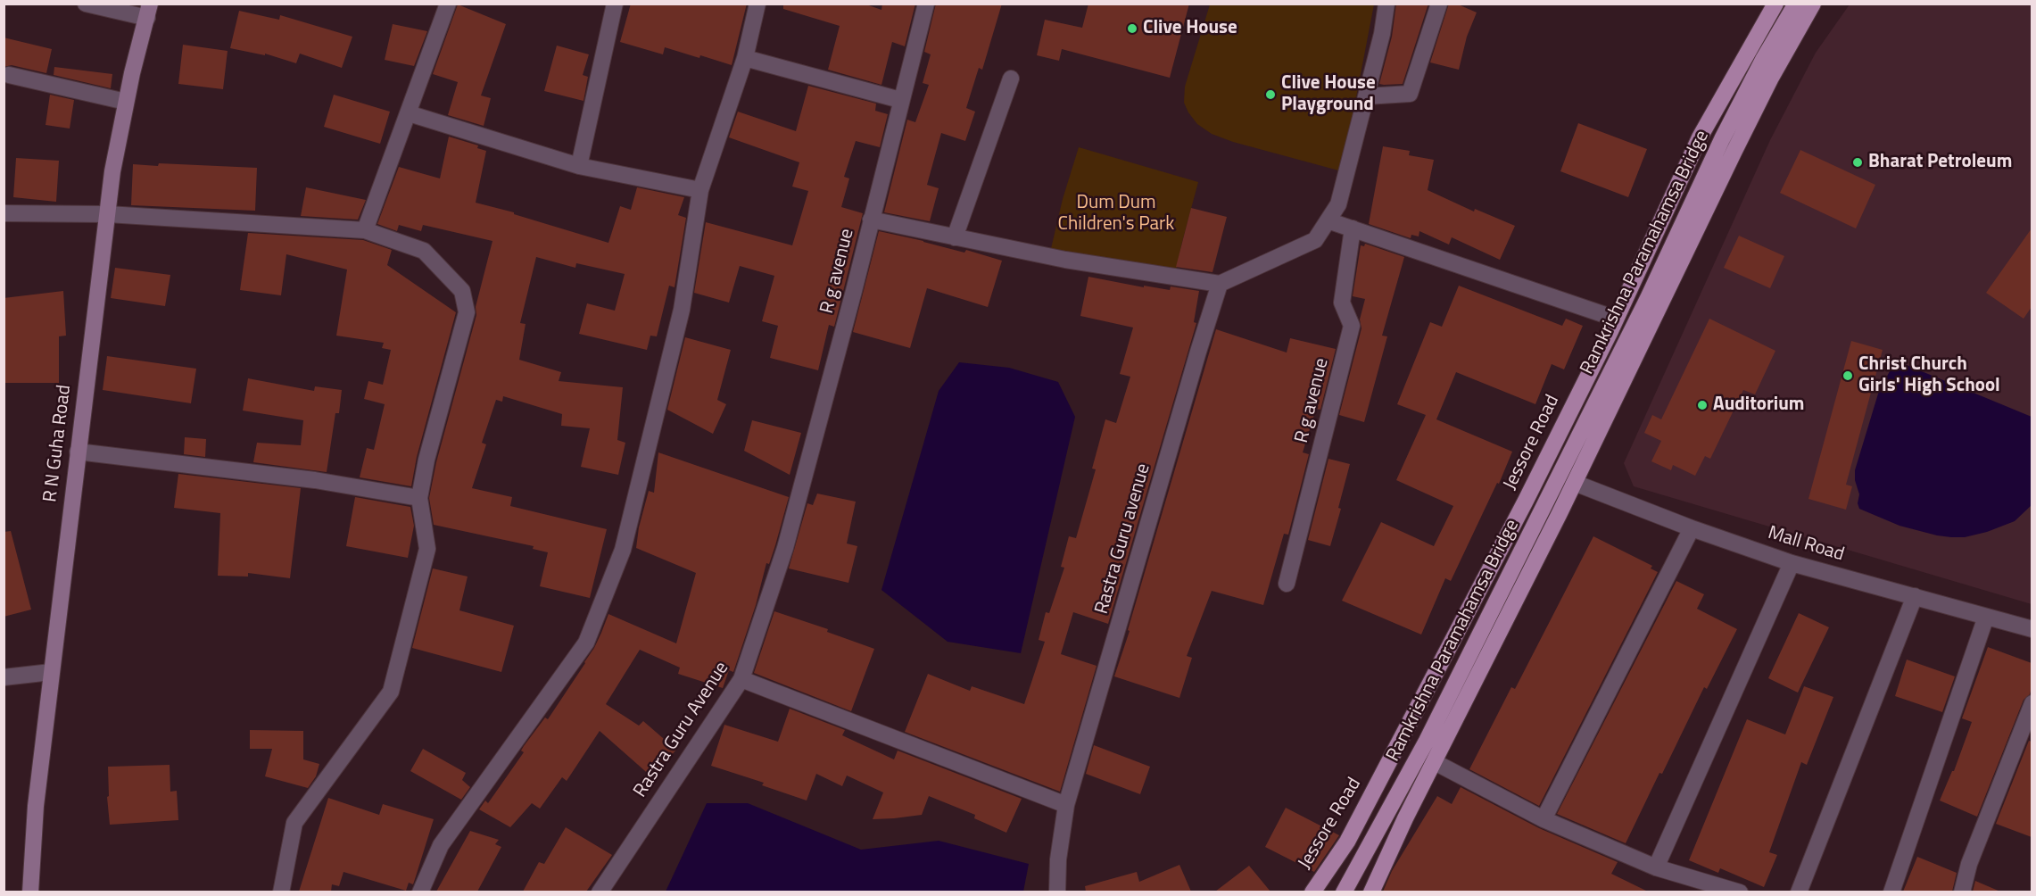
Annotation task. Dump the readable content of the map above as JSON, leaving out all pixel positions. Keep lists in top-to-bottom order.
{
  "streets": {
    "main road": ["Ramkrishna Paramahamsa Bridge", "Jessore Road"],
    "street": [
      "R g avenue",
      "R N Guha Road",
      "Rastra Guru avenue",
      "Mall Road",
      "Rastra Guru Avenue"
    ]
  },
  "crossings": [
    ["R g avenue", "Rastra Guru Avenue"],
    ["Rastra Guru avenue", "Rastra Guru Avenue"]
  ],
  "parks": ["Dum Dum Children's Park"],
  "places": [
    "Clive House",
    "Clive House Playground",
    "Bharat Petroleum",
    "Christ Church Girls' High School",
    "Auditorium"
  ]
}
